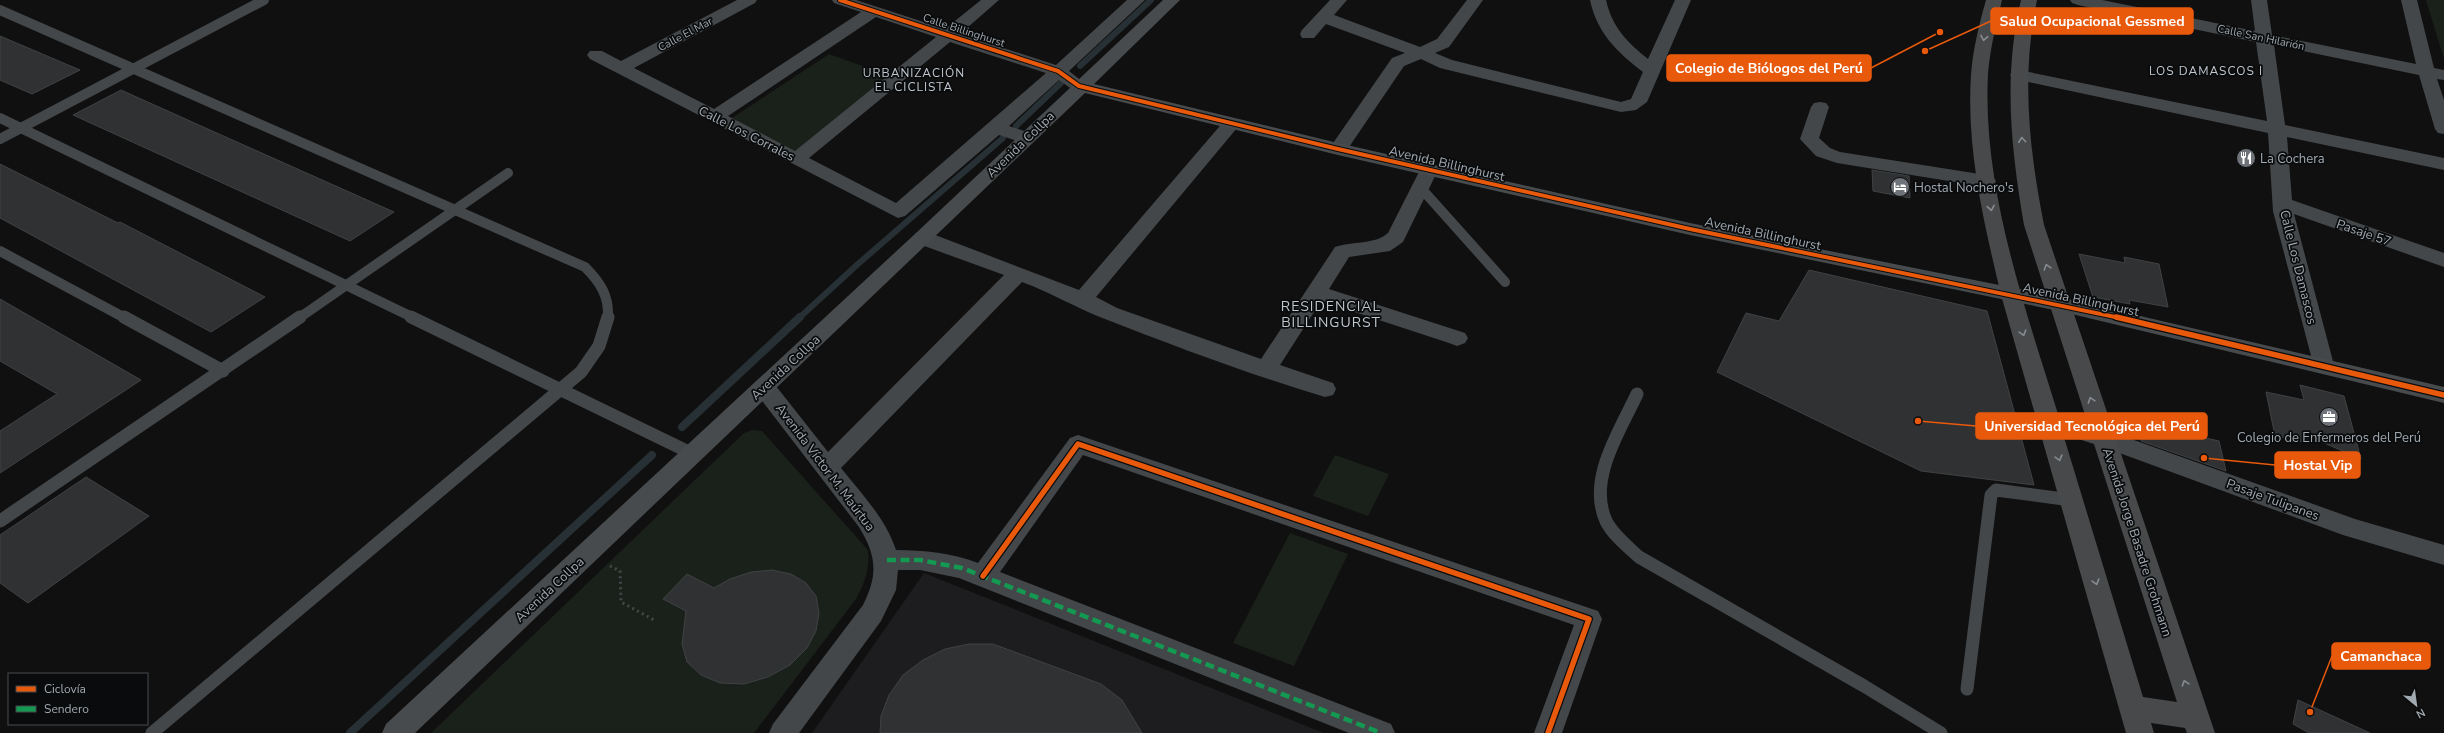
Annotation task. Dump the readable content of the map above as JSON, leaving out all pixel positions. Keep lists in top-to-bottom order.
{
  "streets": {
    "highway": ["Avenida Jorge Basadre Grohmann"],
    "street": [
      "Calle Billinghurst",
      "Calle El Mar",
      "Calle San Hilarión",
      "Calle Los Corrales",
      "Avenida Collpa",
      "Avenida Billinghurst",
      "Pasaje 57",
      "Calle Los Damascos",
      "Avenida Víctor M. Maúrtua",
      "Pasaje Tulipanes"
    ]
  },
  "crossings": [
    ["Calle Billinghurst", "Avenida Collpa"],
    ["Calle Billinghurst", "Avenida Billinghurst"],
    ["Calle El Mar", "Calle Los Corrales"],
    ["Calle San Hilarión", "Calle Los Damascos"],
    ["Avenida Collpa", "Avenida Billinghurst"],
    ["Avenida Collpa", "Avenida Víctor M. Maúrtua"],
    ["Avenida Billinghurst", "Calle Los Damascos"],
    ["Avenida Billinghurst", "Avenida Jorge Basadre Grohmann"],
    ["Pasaje 57", "Calle Los Damascos"],
    ["Pasaje Tulipanes", "Avenida Jorge Basadre Grohmann"]
  ],
  "districts": ["LOS DAMASCOS I", "URBANIZACIÓN EL CICLISTA", "RESIDENCIAL BILLINGURST"],
  "places": {
    "other": [
      "Colegio de Biólogos del Perú",
      "Salud Ocupacional Gessmed",
      "Universidad Tecnológica del Perú",
      "Hostal Vip",
      "Camanchaca"
    ],
    "restaurant": ["La Cochera"],
    "hotel": ["Hostal Nochero's"],
    "office": ["Colegio de Enfermeros del Perú"]
  },
  "legend": ["Ciclovía", "Sendero"],
  "north": "bottom right"
}
